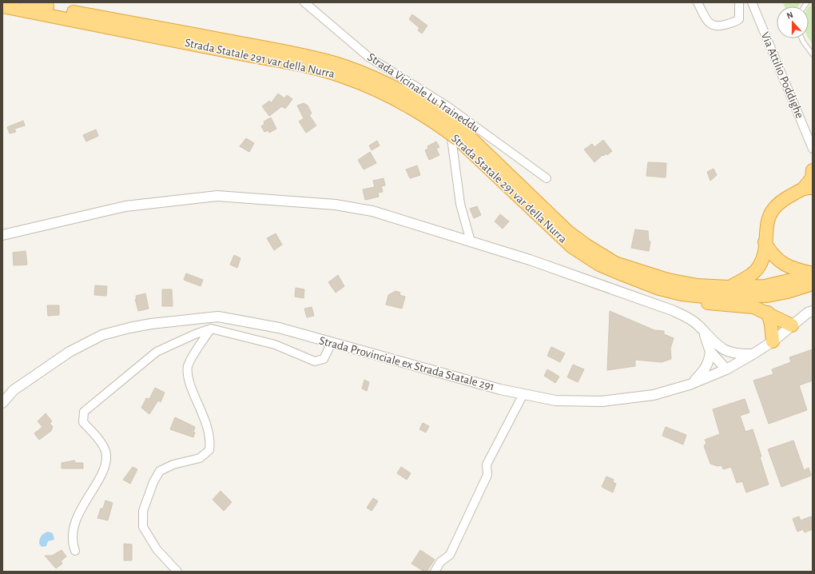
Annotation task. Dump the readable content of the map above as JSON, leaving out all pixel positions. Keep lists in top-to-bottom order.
{
  "streets": {
    "highway": ["Strada Statale 291 var della Nurra"],
    "street": ["Via Attilio Poddighe", "Strada Vicinale Lu Traineddu", "Strada Provinciale ex Strada Statale 291"]
  },
  "north": "top"
}
